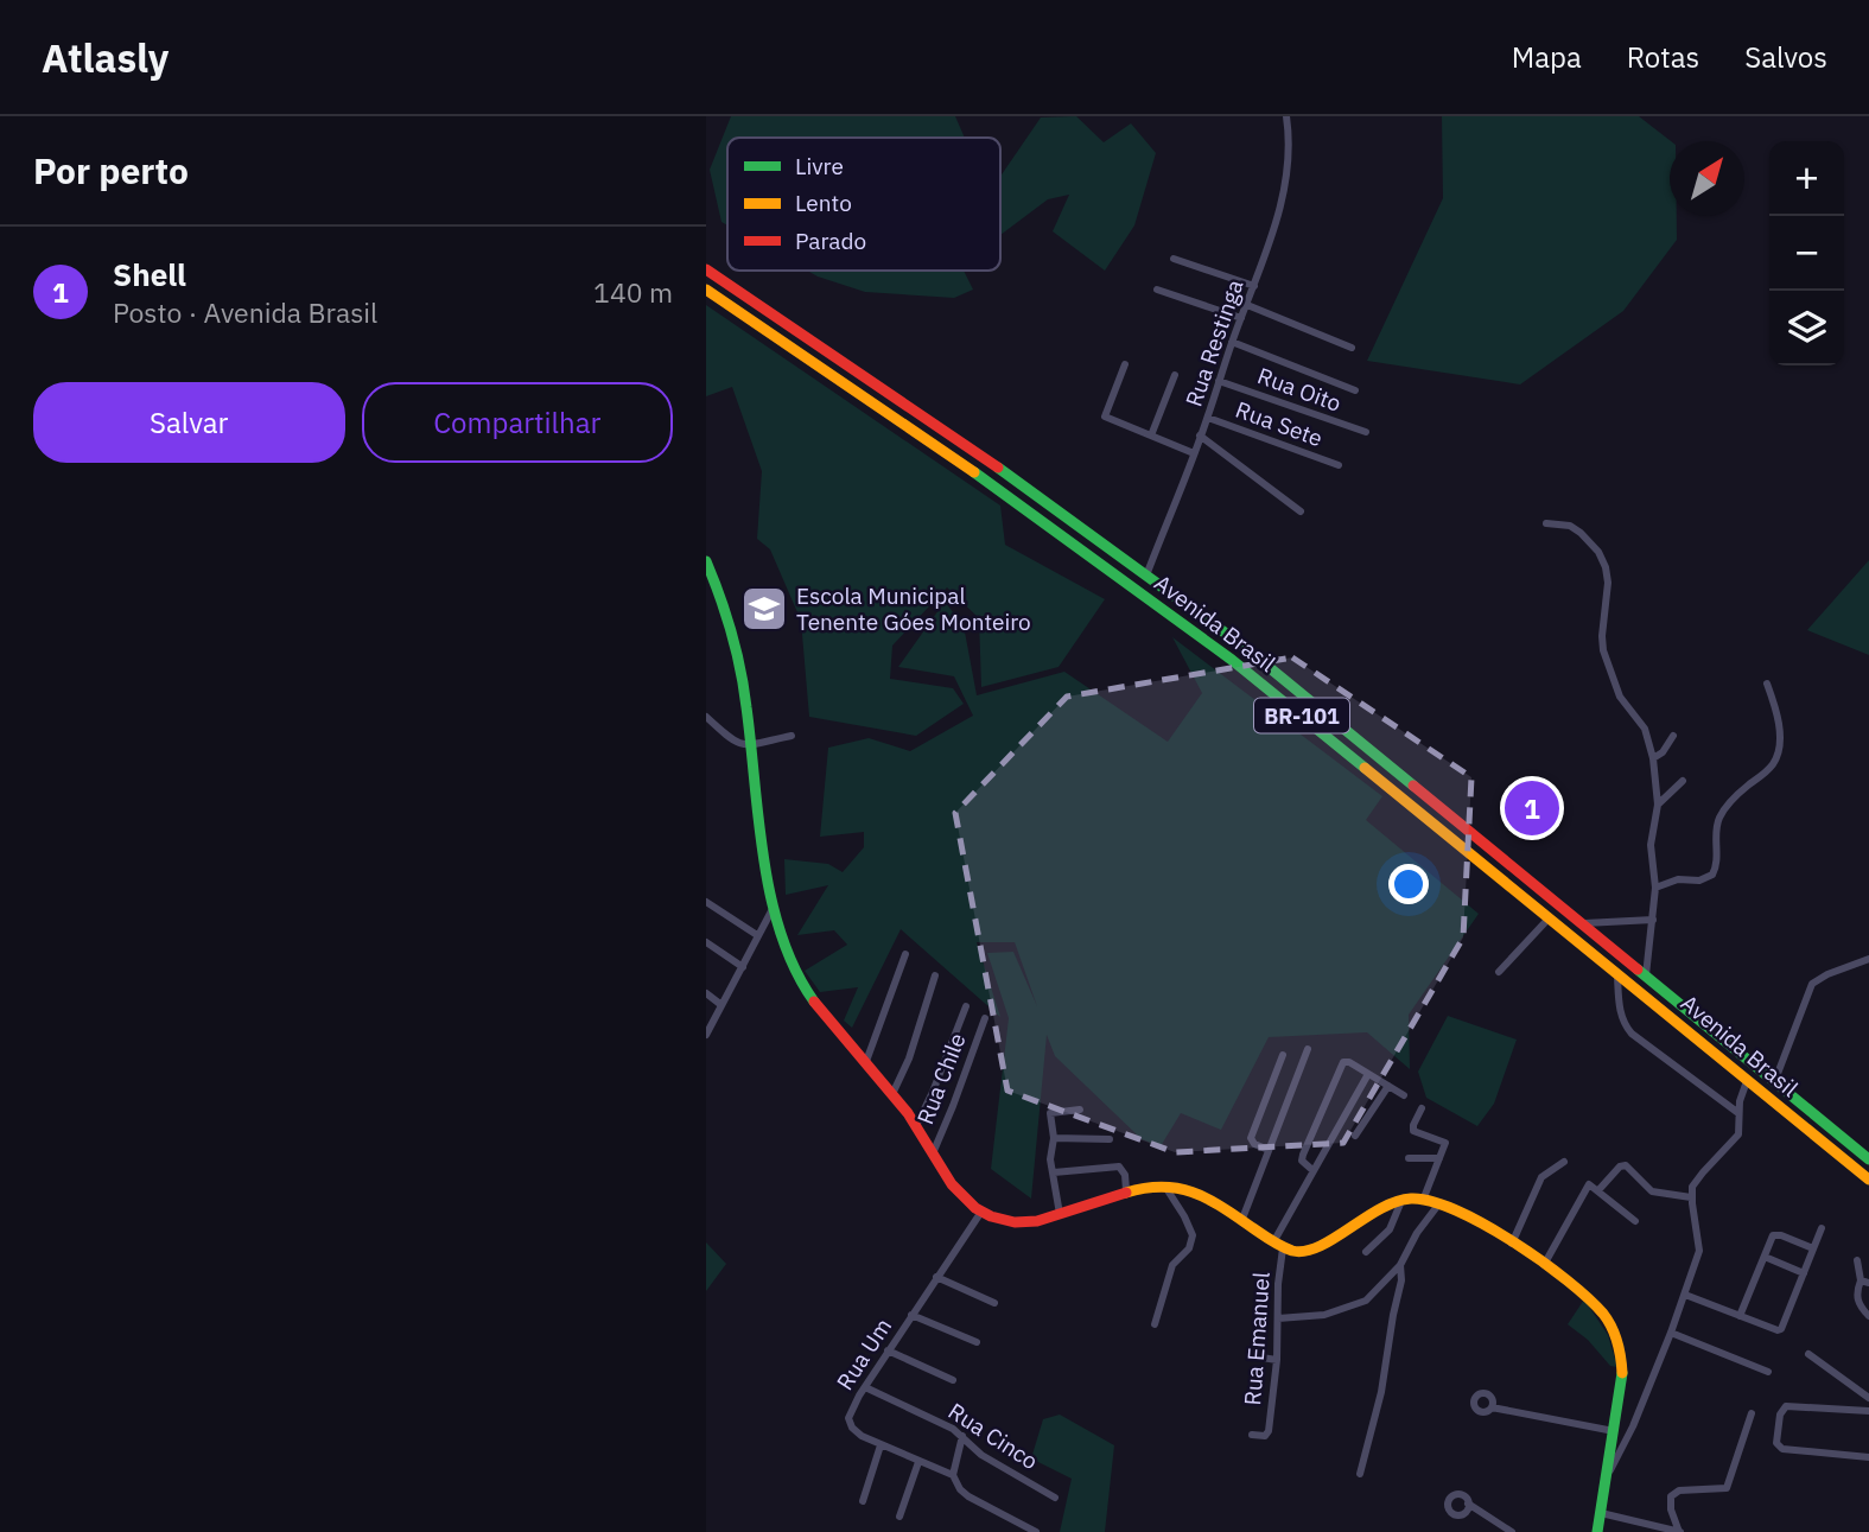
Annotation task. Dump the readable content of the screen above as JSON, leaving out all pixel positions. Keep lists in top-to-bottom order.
{
  "streets": {
    "main road": ["Avenida Brasil", "BR-101"],
    "street": [
      "Rua Restinga",
      "Rua Oito",
      "Rua Sete",
      "Rua Chile",
      "Rua Emanuel",
      "Rua Um",
      "Rua Cinco"
    ]
  },
  "crossings": [
    ["Rua Restinga", "Rua Oito"],
    ["Rua Restinga", "Rua Sete"],
    ["Rua Restinga", "Avenida Brasil"],
    ["Rua Um", "Rua Cinco"]
  ],
  "places": {
    "school or university": ["Escola Municipal Tenente Góes Monteiro"]
  },
  "legend": ["Livre", "Lento", "Parado"],
  "north": "top right",
  "page": {
    "header": "Atlasly",
    "nav": ["Mapa", "Rotas", "Salvos"],
    "heading": "Por perto",
    "map_buttons": ["+", "−"],
    "list": [
      {
        "mark": "1",
        "name": "Shell",
        "note": "Posto · Avenida Brasil",
        "value": "140 m"
      }
    ],
    "buttons": ["Salvar", "Compartilhar"],
    "pins": "1"
  }
}
